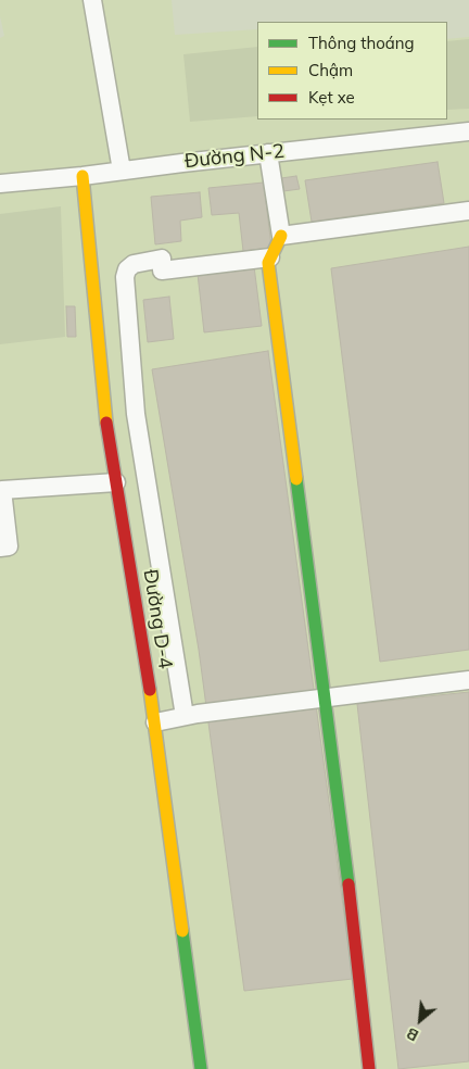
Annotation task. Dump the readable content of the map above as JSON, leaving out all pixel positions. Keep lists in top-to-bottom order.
{
  "streets": {
    "street": ["Đường N-2", "Đường D-4"]
  },
  "crossings": [
    ["Đường N-2", "Đường D-4"]
  ],
  "legend": ["Thông thoáng", "Chậm", "Kẹt xe"],
  "north": "bottom left"
}
